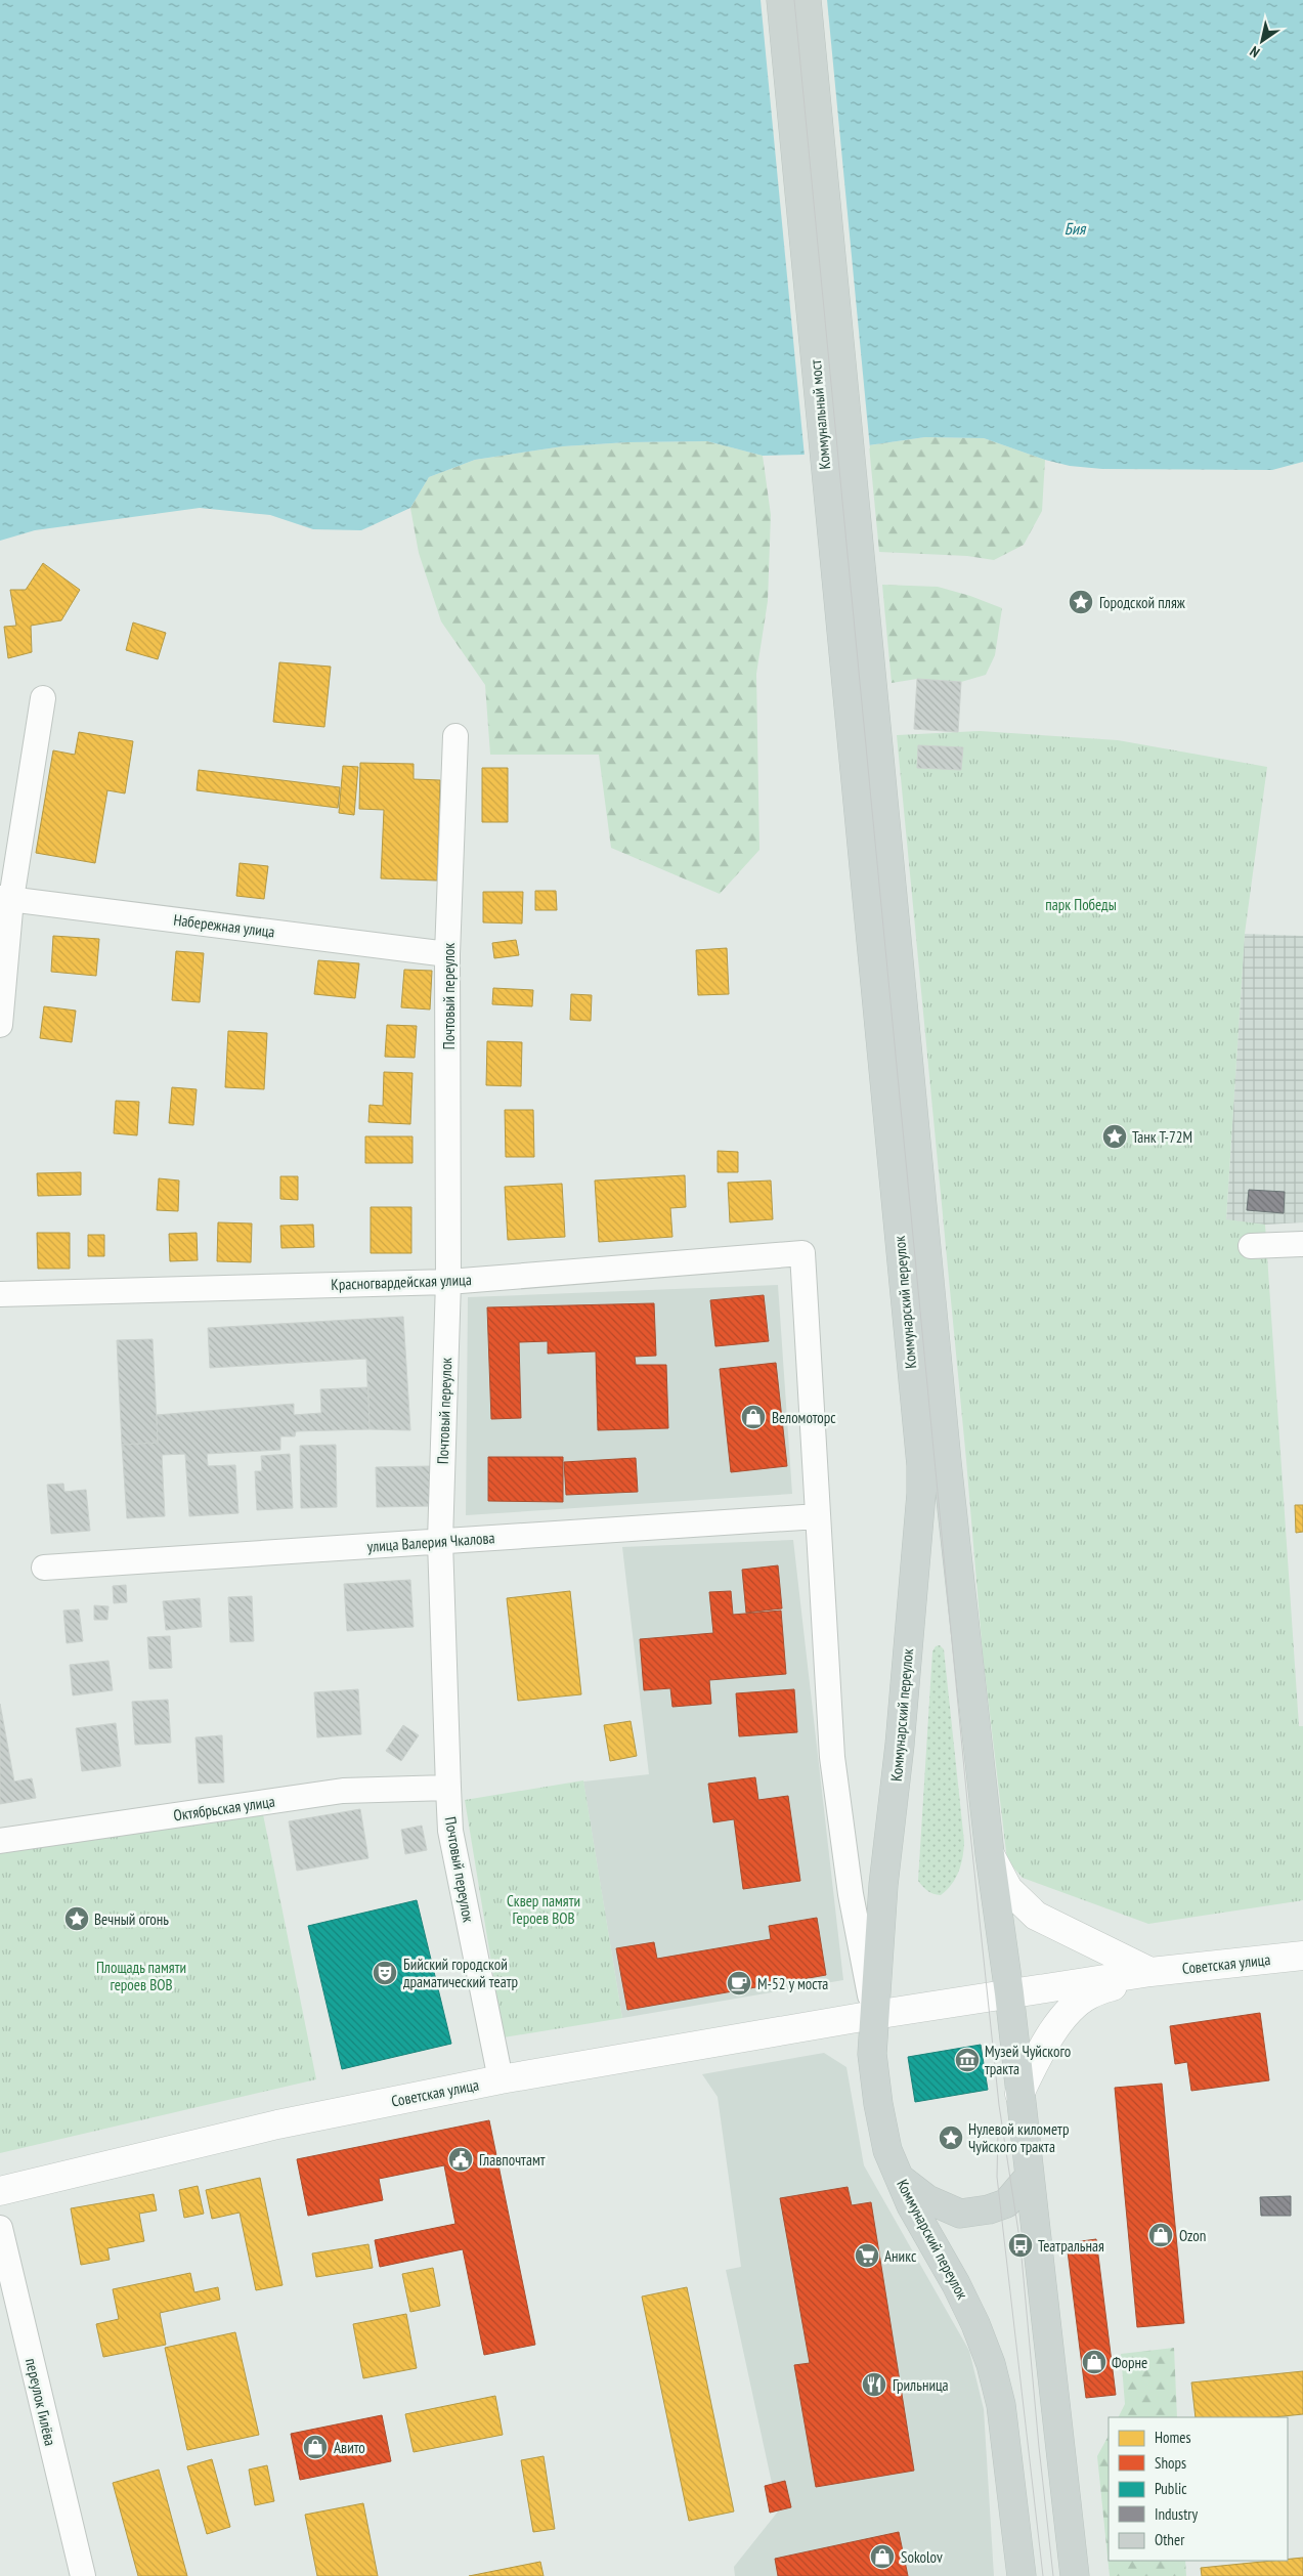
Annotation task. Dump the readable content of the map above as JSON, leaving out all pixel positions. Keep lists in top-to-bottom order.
{
  "streets": {
    "main road": ["Коммунальный мост", "Коммунарский переулок"],
    "street": [
      "Набережная улица",
      "Почтовый переулок",
      "Красногвардейская улица",
      "улица Валерия Чкалова",
      "Октябрьская улица",
      "Советская улица",
      "переулок Гилёва"
    ]
  },
  "crossings": [
    ["Коммунальный мост", "Коммунарский переулок"],
    ["Набережная улица", "Почтовый переулок"],
    ["Почтовый переулок", "Красногвардейская улица"],
    ["Почтовый переулок", "улица Валерия Чкалова"],
    ["Почтовый переулок", "Октябрьская улица"],
    ["Почтовый переулок", "Советская улица"],
    ["Красногвардейская улица", "улица Валерия Чкалова"],
    ["Коммунарский переулок", "Советская улица"]
  ],
  "water": ["Бия"],
  "parks": ["парк Победы", "Сквер памяти Героев ВОВ", "Площадь памяти героев ВОВ"],
  "places": {
    "place": [
      "Городской пляж",
      "Танк Т-72М",
      "Вечный огонь",
      "Нулевой километр Чуйского тракта"
    ],
    "shop": [
      "Веломоторс",
      "Ozon",
      "Форне",
      "Авито",
      "Sokolov"
    ],
    "theatre": ["Бийский городской драматический театр"],
    "cafe": ["М-52 у моста"],
    "museum": ["Музей Чуйского тракта"],
    "public building": ["Главпочтамт"],
    "bus stop": ["Театральная"],
    "supermarket": ["Аникс"],
    "restaurant": ["Грильница"]
  },
  "legend": [
    "Homes",
    "Shops",
    "Public",
    "Industry",
    "Other"
  ],
  "north": "bottom left"
}
